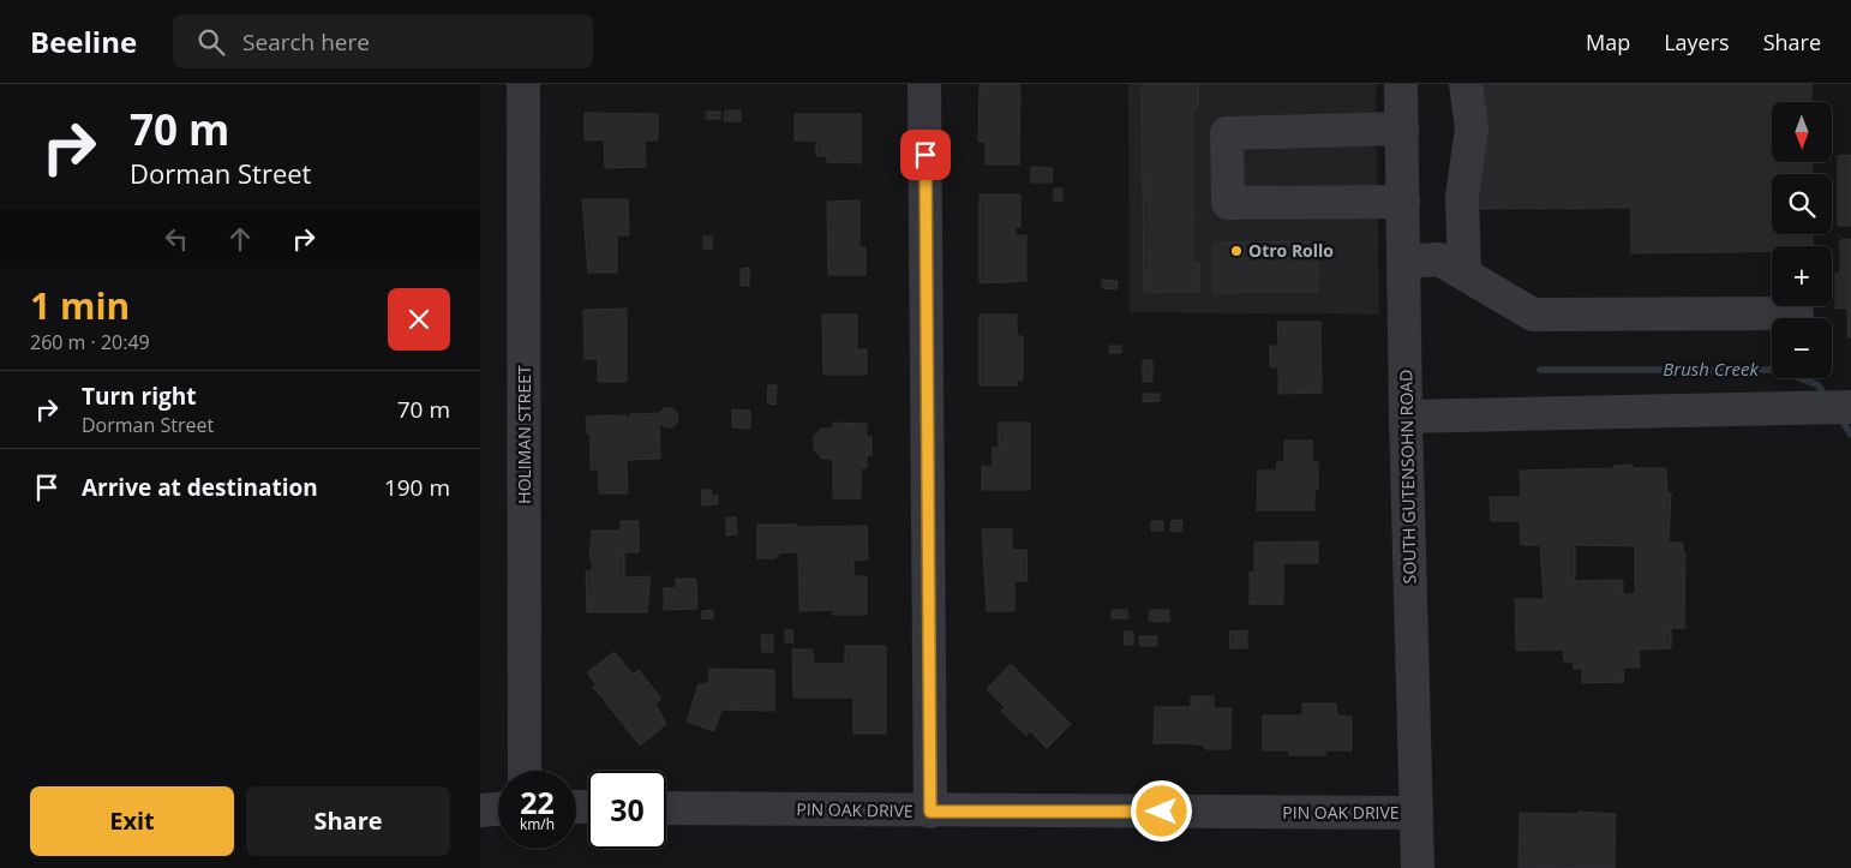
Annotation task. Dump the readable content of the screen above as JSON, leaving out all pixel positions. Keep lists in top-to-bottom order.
{
  "streets": {
    "street": ["HOLIMAN STREET", "SOUTH GUTENSOHN ROAD", "PIN OAK DRIVE"]
  },
  "crossings": [
    ["SOUTH GUTENSOHN ROAD", "PIN OAK DRIVE"]
  ],
  "water": ["Brush Creek"],
  "places": ["Otro Rollo"],
  "north": "bottom",
  "page": {
    "header": "Beeline",
    "search": "Search here",
    "nav": ["Map", "Layers", "Share"],
    "turn": ["70 m", "Dorman Street"],
    "map_buttons": ["+", "−"],
    "heading": ["1 min", "260 m · 20:49"],
    "list": [
      {
        "name": "Turn right",
        "note": "Dorman Street",
        "value": "70 m"
      },
      {
        "name": "Arrive at destination",
        "value": "190 m"
      }
    ],
    "speed": "22 km/h",
    "limit": "30",
    "buttons": ["Exit", "Share"]
  }
}
